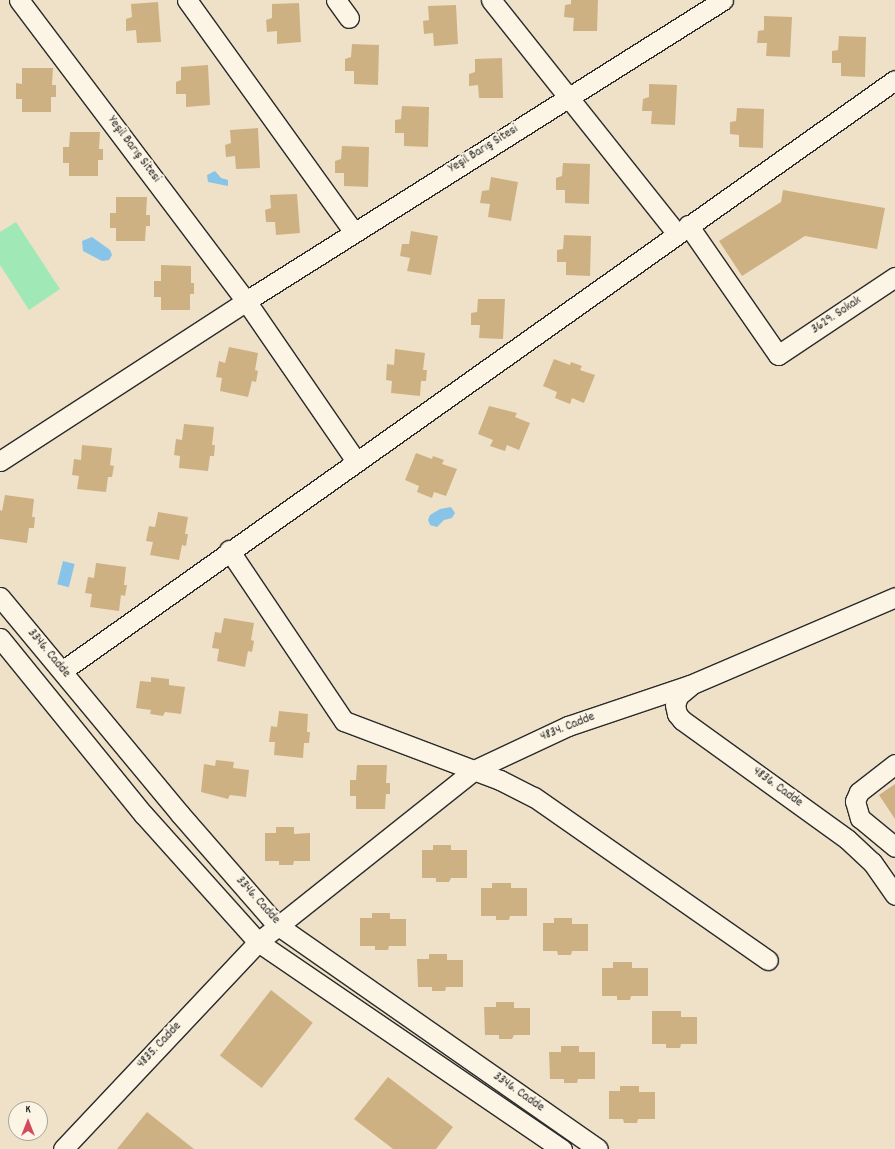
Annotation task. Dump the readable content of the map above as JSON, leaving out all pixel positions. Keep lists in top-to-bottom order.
{
  "streets": {
    "street": [
      "Yeşil Barış Sitesi",
      "3629. Sokak",
      "3346. Cadde",
      "4834. Cadde",
      "4836. Cadde",
      "4835. Cadde"
    ]
  },
  "crossings": [
    ["3346. Cadde", "4834. Cadde"],
    ["3346. Cadde", "4835. Cadde"],
    ["4834. Cadde", "4836. Cadde"],
    ["4834. Cadde", "4835. Cadde"]
  ],
  "north": "top"
}
